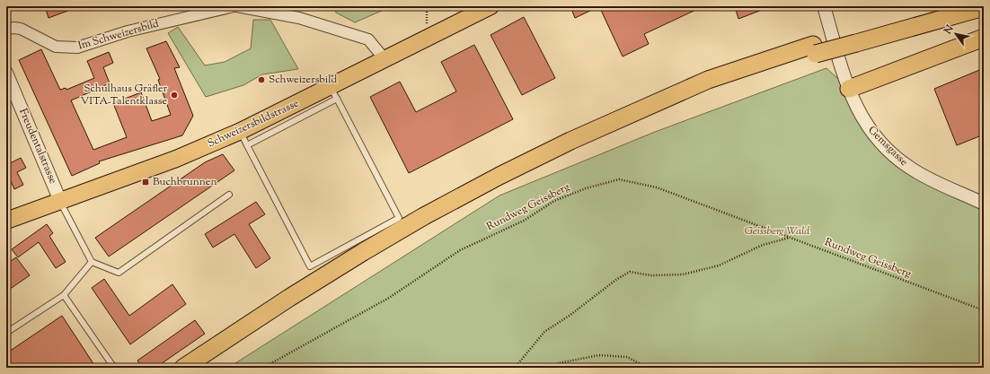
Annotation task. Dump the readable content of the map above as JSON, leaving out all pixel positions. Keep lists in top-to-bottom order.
{
  "streets": {
    "main road": ["Schweizersbildstrasse"],
    "street": ["Im Schweizersbild", "Freudentalstrasse", "Gemsgasse"],
    "path": ["Rundweg Geissberg"]
  },
  "crossings": [
    ["Schweizersbildstrasse", "Freudentalstrasse"]
  ],
  "parks": ["Geissberg Wald"],
  "places": {
    "other": ["Schweizersbild", "Schulhaus Gräfler VITA-Talentklasse"],
    "transit": ["Buchbrunnen"]
  },
  "north": "top left"
}
